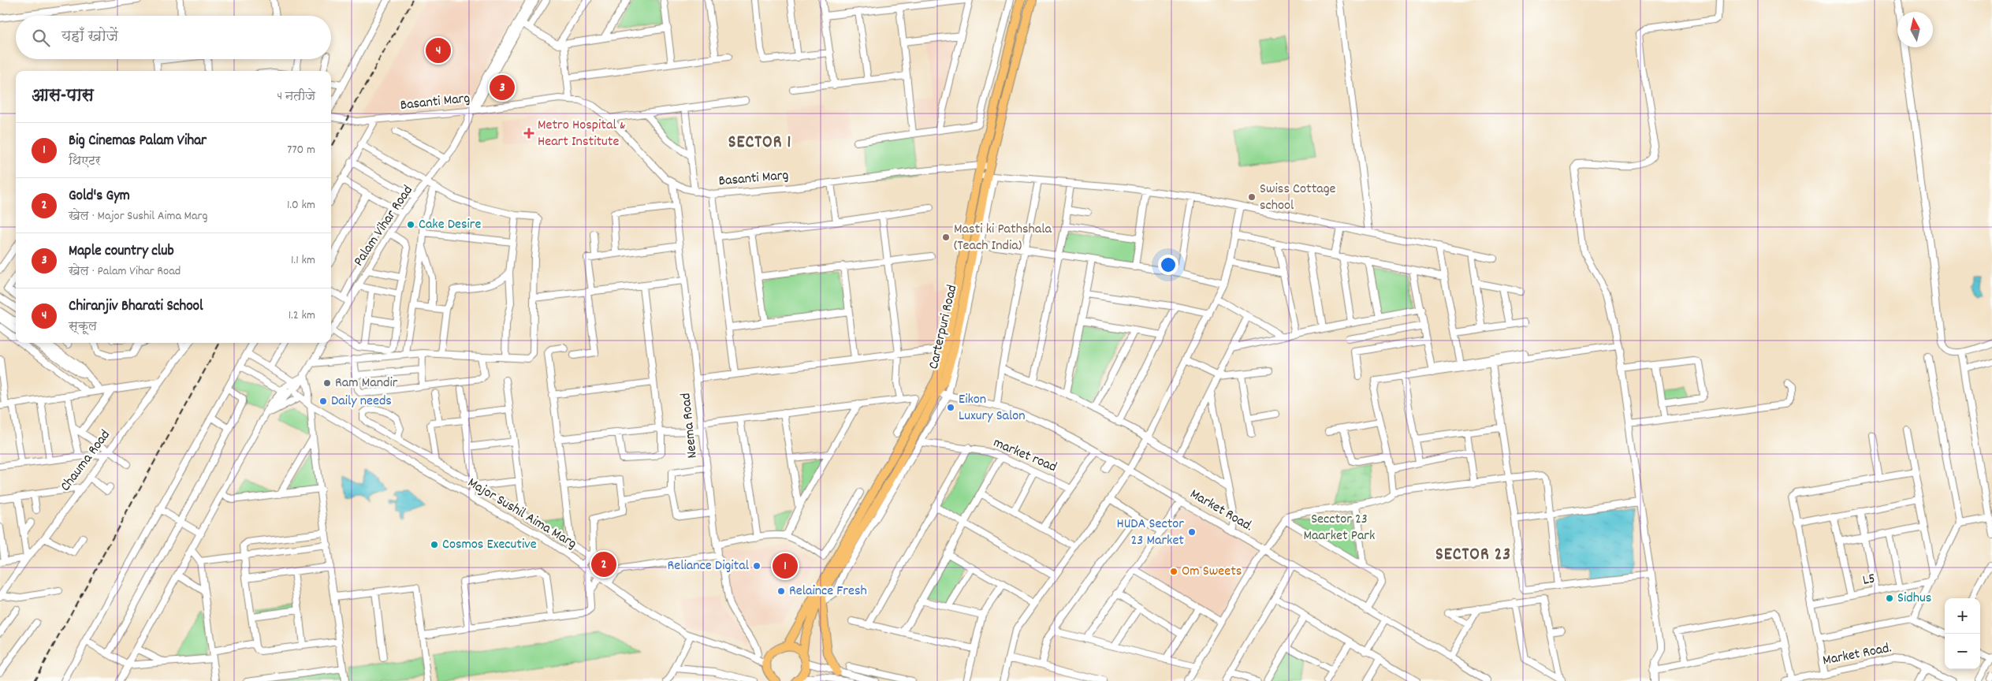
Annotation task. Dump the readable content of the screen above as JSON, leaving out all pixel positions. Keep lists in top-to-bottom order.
{
  "streets": {
    "main road": ["Carterpuri Road"],
    "street": [
      "Basanti Marg",
      "Palam Vihar Road",
      "Neema Road",
      "market road",
      "Chauma Road",
      "Market Road.",
      "Major Sushil Aima Marg",
      "L5"
    ]
  },
  "crossings": [
    ["Basanti Marg", "Palam Vihar Road"],
    ["Basanti Marg", "Carterpuri Road"],
    ["Basanti Marg", "Neema Road"],
    ["Carterpuri Road", "Market Road."],
    ["Neema Road", "Major Sushil Aima Marg"]
  ],
  "districts": ["SECTOR 1", "SECTOR 23"],
  "parks": ["Secctor 23 Maarket Park"],
  "places": {
    "health": ["Metro Hospital & Heart Institute"],
    "other": [
      "Swiss Cottage school",
      "Cake Desire",
      "Masti ki Pathshala (Teach India)",
      "Ram Mandir",
      "Daily needs",
      "Eikon Luxury Salon",
      "HUDA Sector 23 Market",
      "Cosmos Executive",
      "Reliance Digital",
      "Om Sweets",
      "Relaince Fresh",
      "Sidhus"
    ]
  },
  "north": "top",
  "page": {
    "search": "यहाँ खोजें",
    "pins": [
      "4",
      "3",
      "2",
      "1"
    ],
    "heading": ["आस-पास", "4 नतीजे"],
    "list": [
      {
        "mark": "1",
        "name": "Big Cinemas Palam Vihar",
        "note": "थिएटर",
        "value": "770 m"
      },
      {
        "mark": "2",
        "name": "Gold's Gym",
        "note": "खेल · Major Sushil Aima Marg",
        "value": "1.0 km"
      },
      {
        "mark": "3",
        "name": "Maple country club",
        "note": "खेल · Palam Vihar Road",
        "value": "1.1 km"
      },
      {
        "mark": "4",
        "name": "Chiranjiv Bharati School",
        "note": "स्कूल",
        "value": "1.2 km"
      }
    ],
    "map_buttons": ["+", "−"]
  }
}
